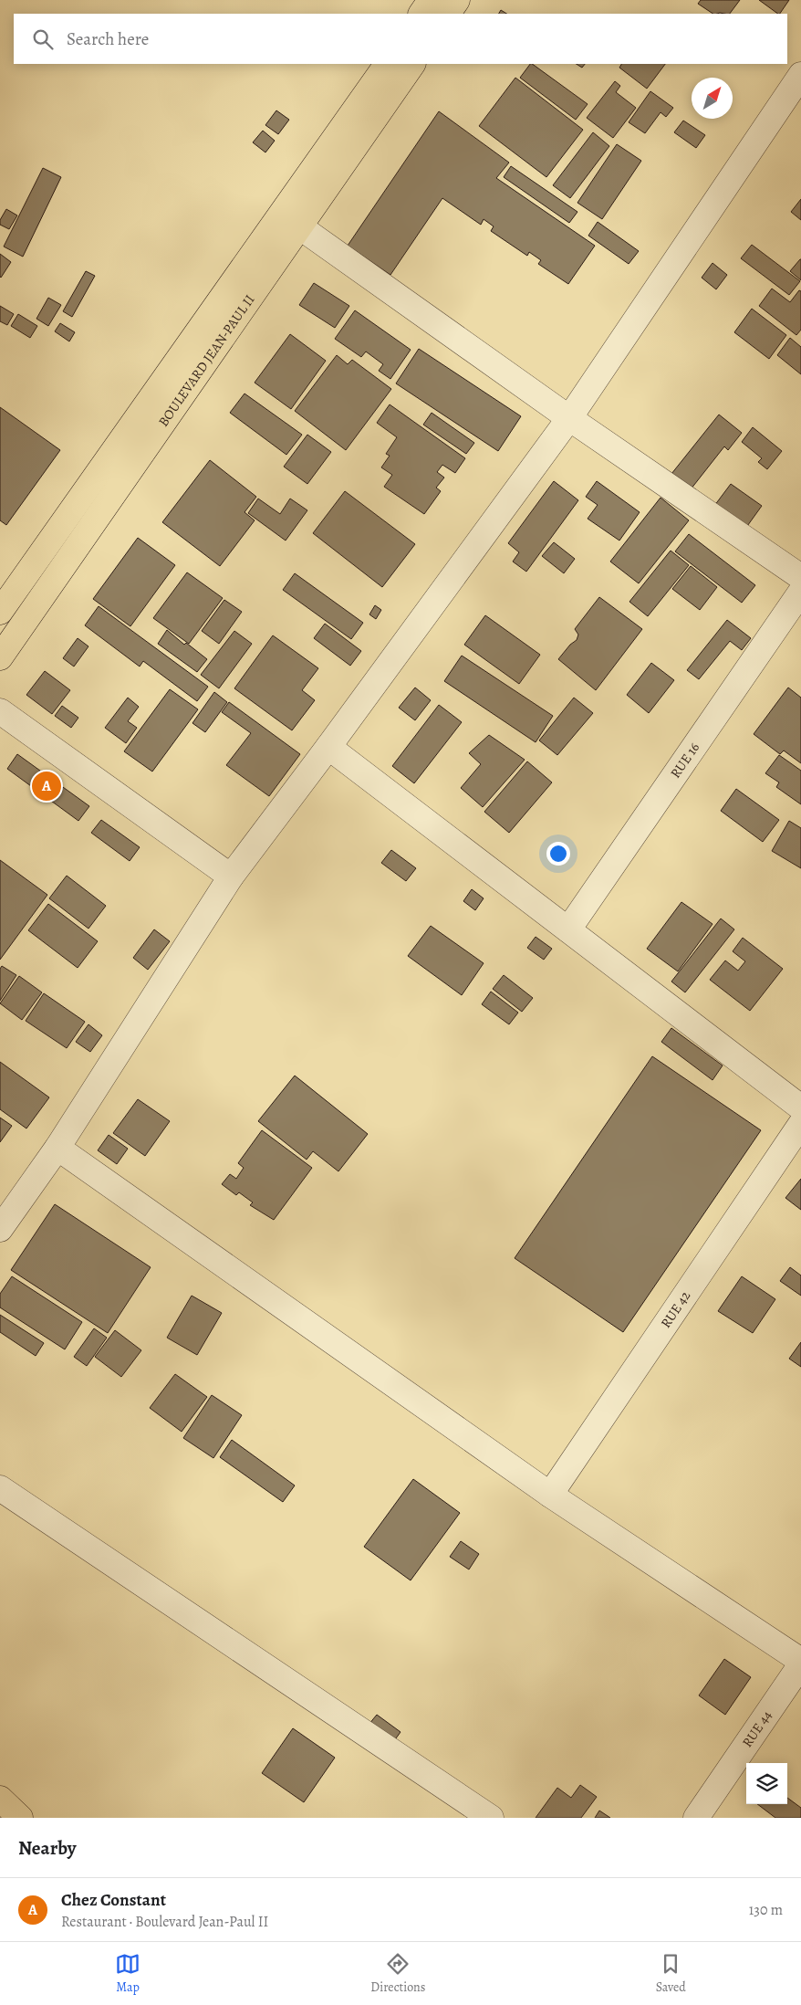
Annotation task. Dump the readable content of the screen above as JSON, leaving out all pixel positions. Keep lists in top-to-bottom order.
{
  "streets": {
    "main road": ["BOULEVARD JEAN-PAUL II"],
    "street": ["RUE 16", "RUE 42", "RUE 44"]
  },
  "north": "top right",
  "page": {
    "search": "Search here",
    "pins": "A",
    "heading": "Nearby",
    "list": [
      {
        "mark": "A",
        "name": "Chez Constant",
        "note": "Restaurant · Boulevard Jean-Paul II",
        "value": "130 m"
      }
    ],
    "nav": ["Map", "Directions", "Saved"]
  }
}
